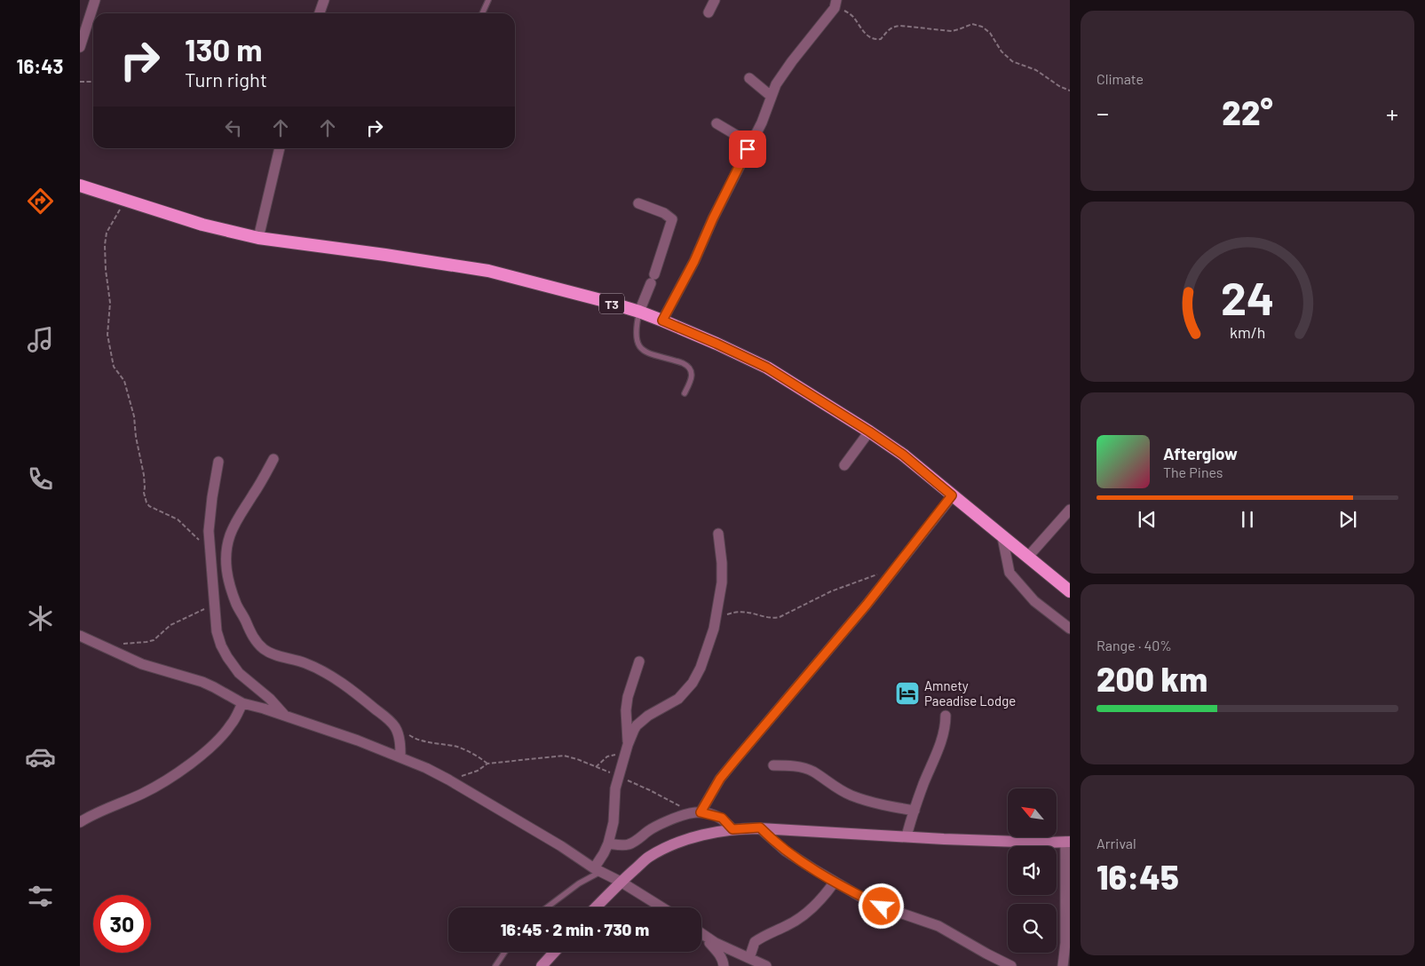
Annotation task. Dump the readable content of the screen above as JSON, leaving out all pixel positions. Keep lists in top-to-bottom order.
{
  "streets": {
    "highway": ["T3"]
  },
  "places": {
    "hotel": ["Amnety Paeadise Lodge"]
  },
  "north": "top left",
  "page": {
    "tabs": "16:43",
    "tile": [
      "Climate",
      ["Range · 40%", "200 km"],
      ["Arrival", "16:45"]
    ],
    "turn": ["130 m", "Turn right"],
    "heat": ["−", "22°", "+"],
    "song": ["Afterglow", "The Pines"],
    "limit": "30",
    "trip": "16:45 · 2 min · 730 m",
    "gauge": ["24", "km/h"]
  }
}
